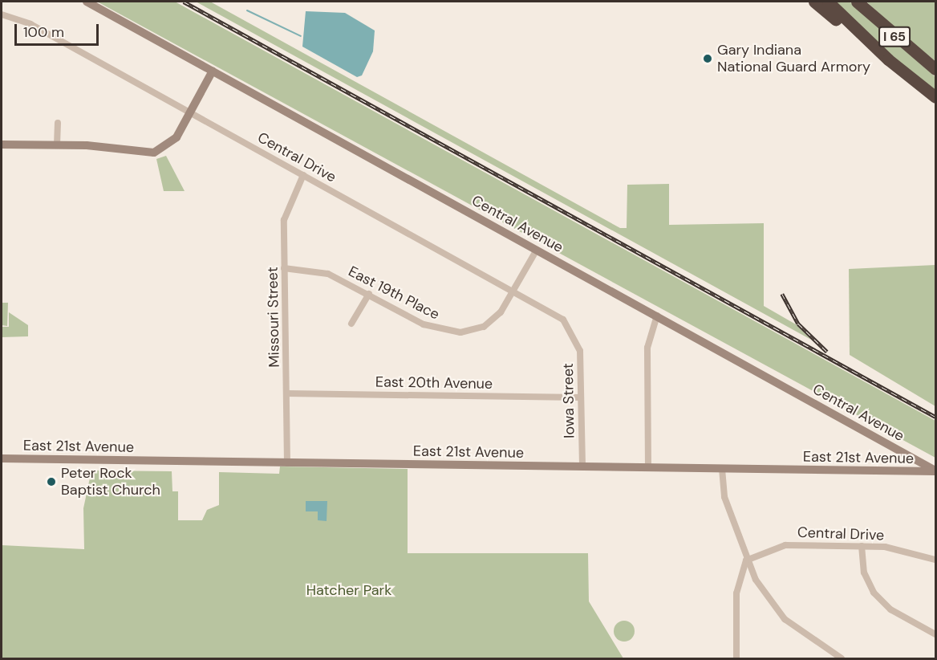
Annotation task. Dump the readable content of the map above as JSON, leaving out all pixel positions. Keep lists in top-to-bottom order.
{
  "streets": {
    "highway": ["I 65"],
    "street": [
      "Central Drive",
      "Central Avenue",
      "East 19th Place",
      "Missouri Street",
      "East 20th Avenue",
      "Iowa Street",
      "East 21st Avenue"
    ]
  },
  "crossings": [
    ["Central Drive", "East 19th Place"],
    ["Central Drive", "Missouri Street"],
    ["Central Drive", "Iowa Street"],
    ["Central Avenue", "East 19th Place"],
    ["Central Avenue", "East 21st Avenue"],
    ["East 19th Place", "Missouri Street"],
    ["Missouri Street", "East 20th Avenue"],
    ["Missouri Street", "East 21st Avenue"],
    ["East 20th Avenue", "Iowa Street"],
    ["Iowa Street", "East 21st Avenue"]
  ],
  "parks": ["Hatcher Park"],
  "places": ["Gary Indiana National Guard Armory", "Peter Rock Baptist Church"],
  "scale_bar": "100 m"
}
